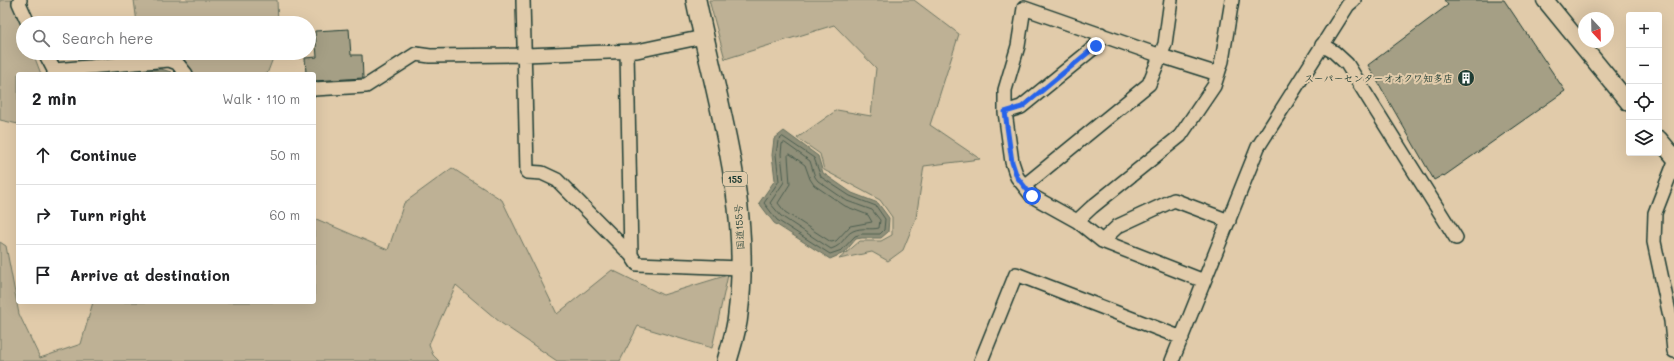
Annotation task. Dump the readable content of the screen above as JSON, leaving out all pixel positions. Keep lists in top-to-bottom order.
{
  "streets": {
    "highway": ["155", "国道155号"]
  },
  "places": {
    "building": ["スーパーセンターオオクワ知多店"]
  },
  "north": "bottom",
  "page": {
    "map_buttons": ["+", "−"],
    "search": "Search here",
    "heading": ["2 min", "Walk · 110 m"],
    "list": [
      ["Continue", "50 m"],
      ["Turn right", "60 m"],
      "Arrive at destination"
    ]
  }
}
